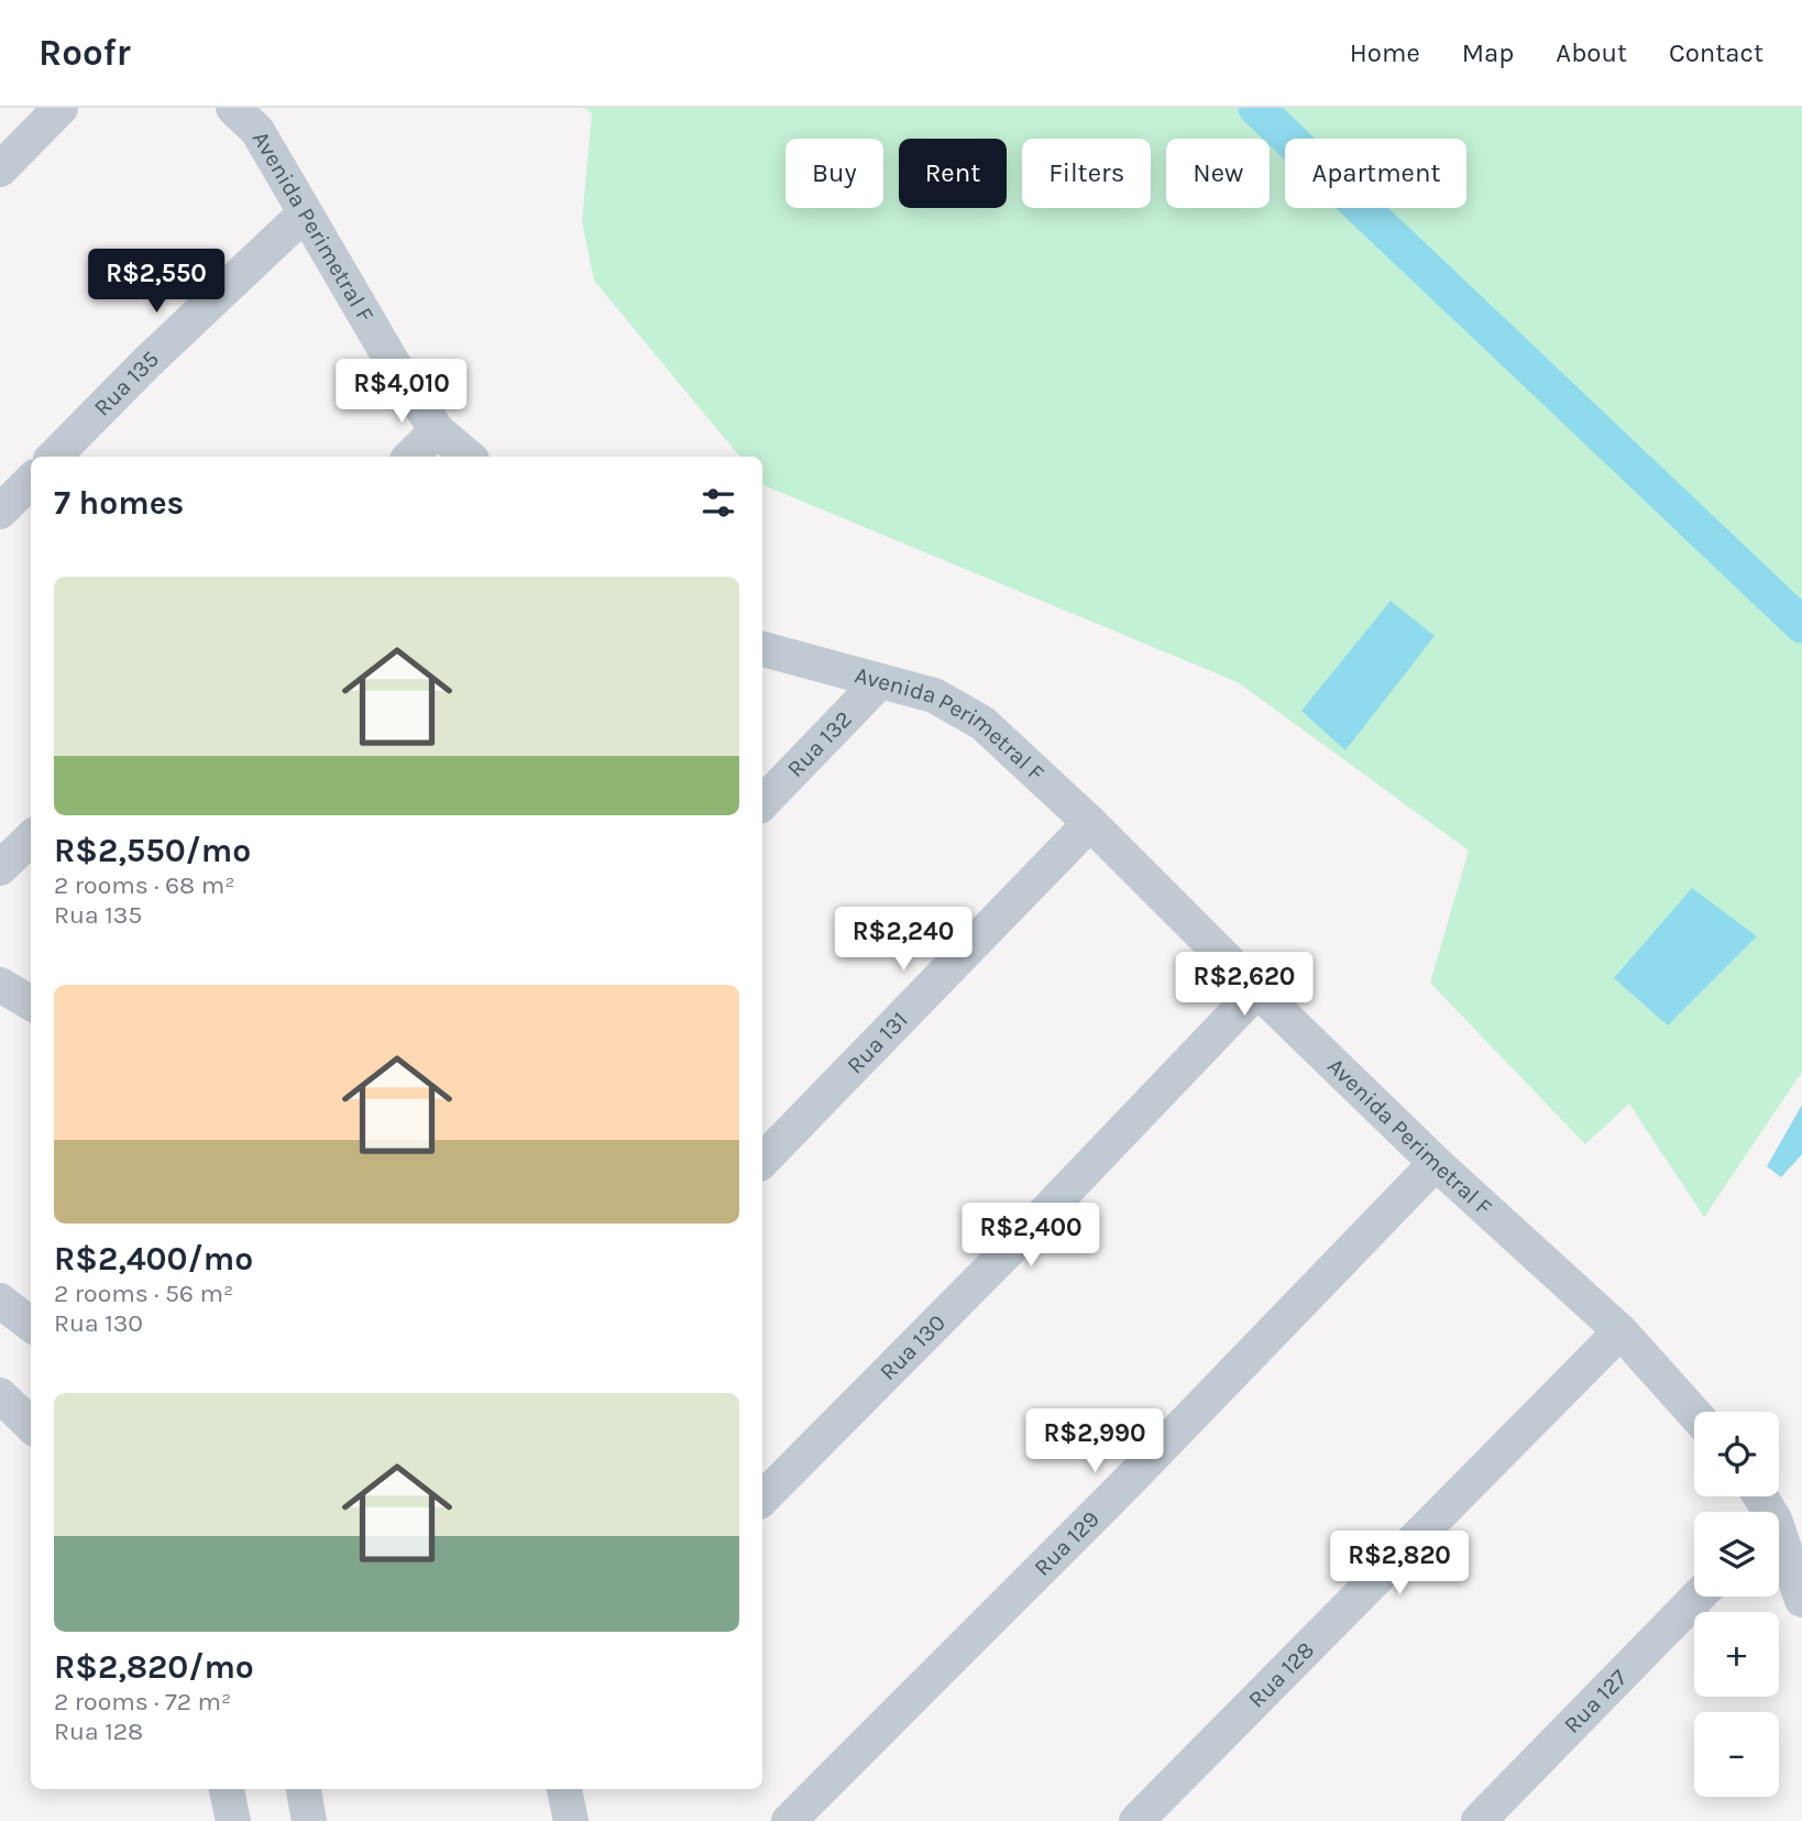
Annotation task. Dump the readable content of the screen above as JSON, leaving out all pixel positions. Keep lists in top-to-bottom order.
{
  "streets": {
    "street": [
      "Avenida Perimetral F",
      "Rua 135",
      "Rua 132",
      "Rua 131",
      "Rua 130",
      "Rua 129",
      "Rua 128",
      "Rua 127"
    ]
  },
  "crossings": [
    ["Avenida Perimetral F", "Rua 135"],
    ["Avenida Perimetral F", "Rua 132"],
    ["Avenida Perimetral F", "Rua 131"],
    ["Avenida Perimetral F", "Rua 130"],
    ["Avenida Perimetral F", "Rua 129"],
    ["Avenida Perimetral F", "Rua 128"]
  ],
  "page": {
    "header": "Roofr",
    "nav": [
      "Home",
      "Map",
      "About",
      "Contact"
    ],
    "chip": [
      "Buy",
      "Rent",
      "Filters",
      "New",
      "Apartment"
    ],
    "price": [
      "R$2,550",
      "R$4,010",
      "R$2,240",
      "R$2,620",
      "R$2,400",
      "R$2,990",
      "R$2,820"
    ],
    "heading": "7 homes",
    "list": [
      {
        "name": "R$2,550/mo",
        "note": "2 rooms · 68 m² · Rua 135"
      },
      {
        "name": "R$2,400/mo",
        "note": "2 rooms · 56 m² · Rua 130"
      },
      {
        "name": "R$2,820/mo",
        "note": "2 rooms · 72 m² · Rua 128"
      }
    ],
    "map_buttons": ["+", "−"]
  }
}
